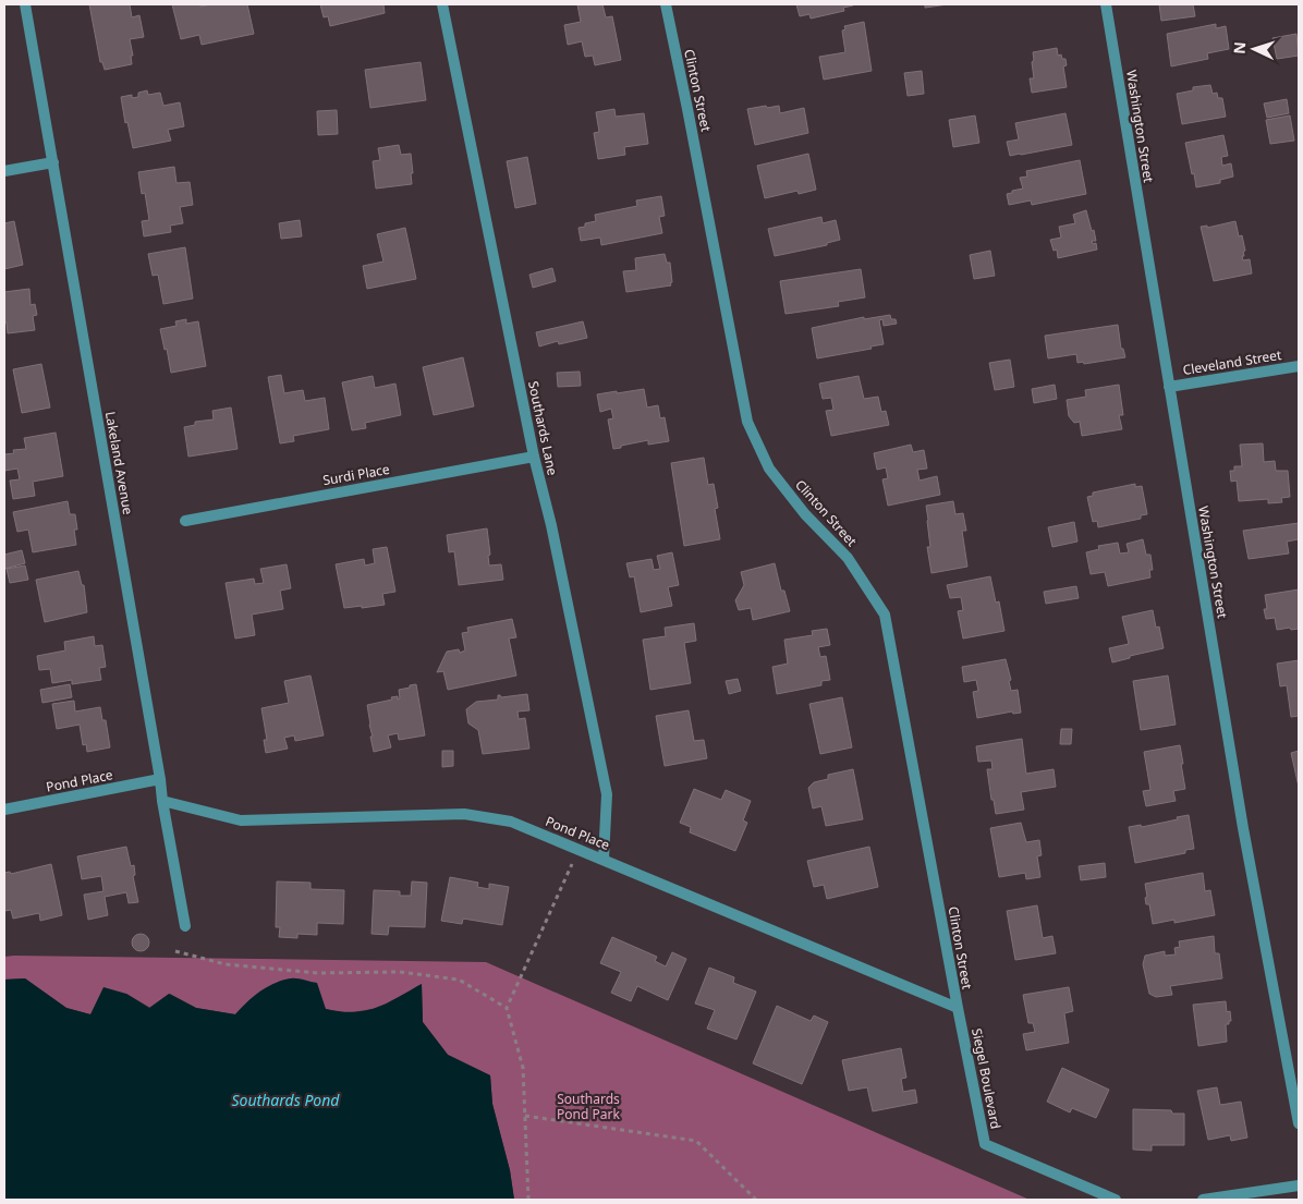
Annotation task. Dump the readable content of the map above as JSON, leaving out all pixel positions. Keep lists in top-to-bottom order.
{
  "streets": {
    "street": [
      "Clinton Street",
      "Washington Street",
      "Cleveland Street",
      "Southards Lane",
      "Lakeland Avenue",
      "Surdi Place",
      "Pond Place",
      "Siegel Boulevard"
    ]
  },
  "crossings": [
    ["Clinton Street", "Pond Place"],
    ["Clinton Street", "Siegel Boulevard"],
    ["Washington Street", "Cleveland Street"],
    ["Southards Lane", "Surdi Place"],
    ["Southards Lane", "Pond Place"],
    ["Lakeland Avenue", "Pond Place"],
    ["Pond Place", "Siegel Boulevard"]
  ],
  "water": ["Southards Pond"],
  "parks": ["Southards Pond Park"],
  "north": "left"
}
